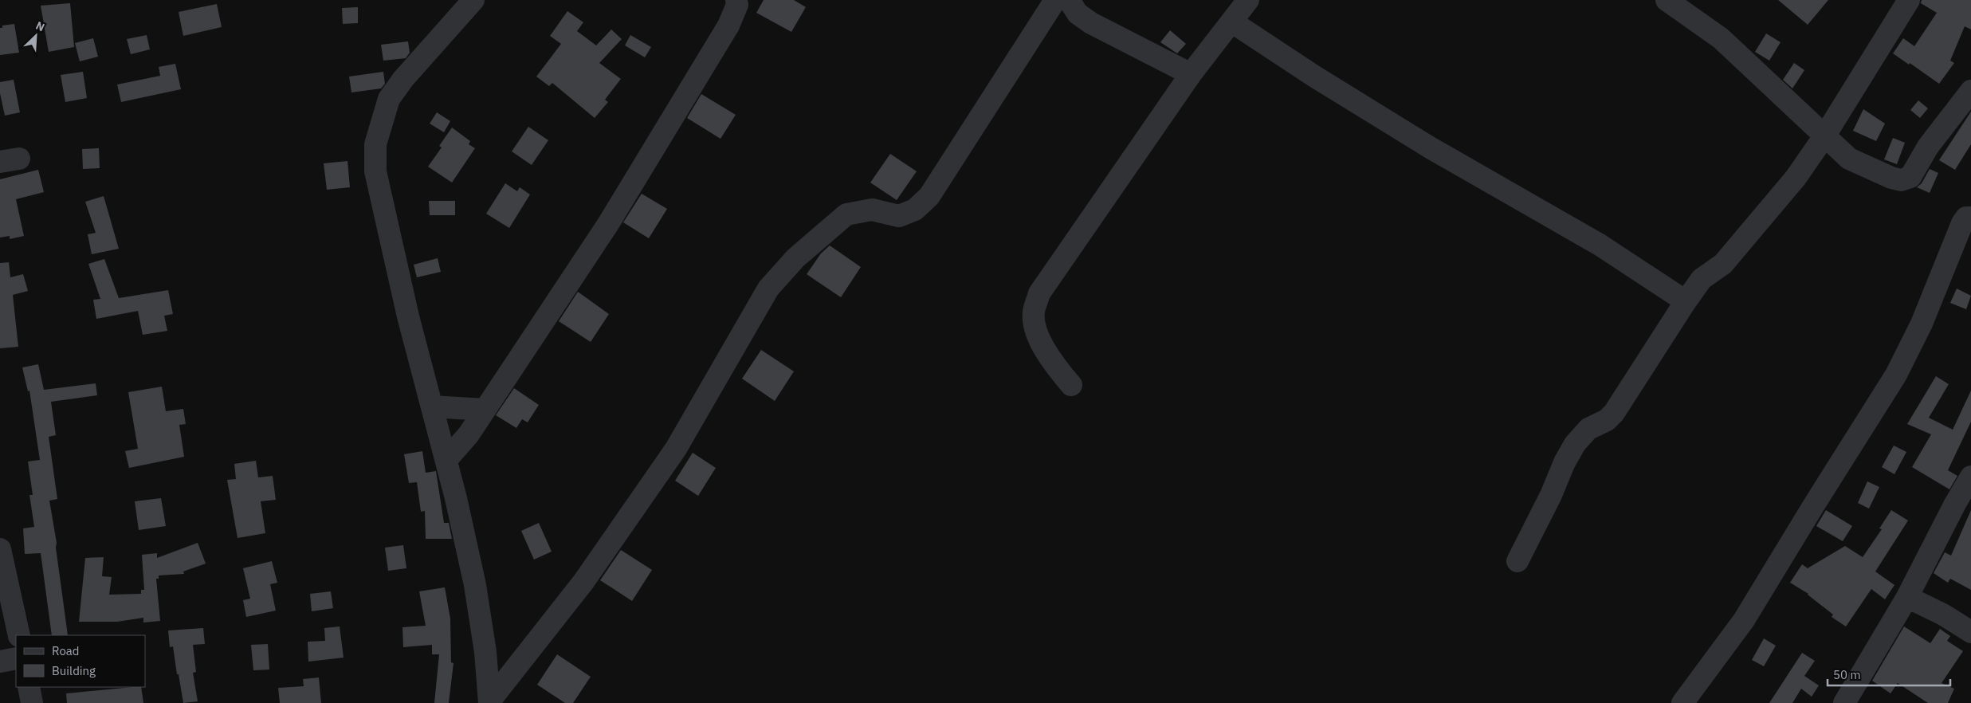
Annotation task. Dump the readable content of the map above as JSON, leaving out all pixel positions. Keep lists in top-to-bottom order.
{
  "legend": ["Road", "Building"],
  "scale_bar": "50 m",
  "north": "top right"
}
